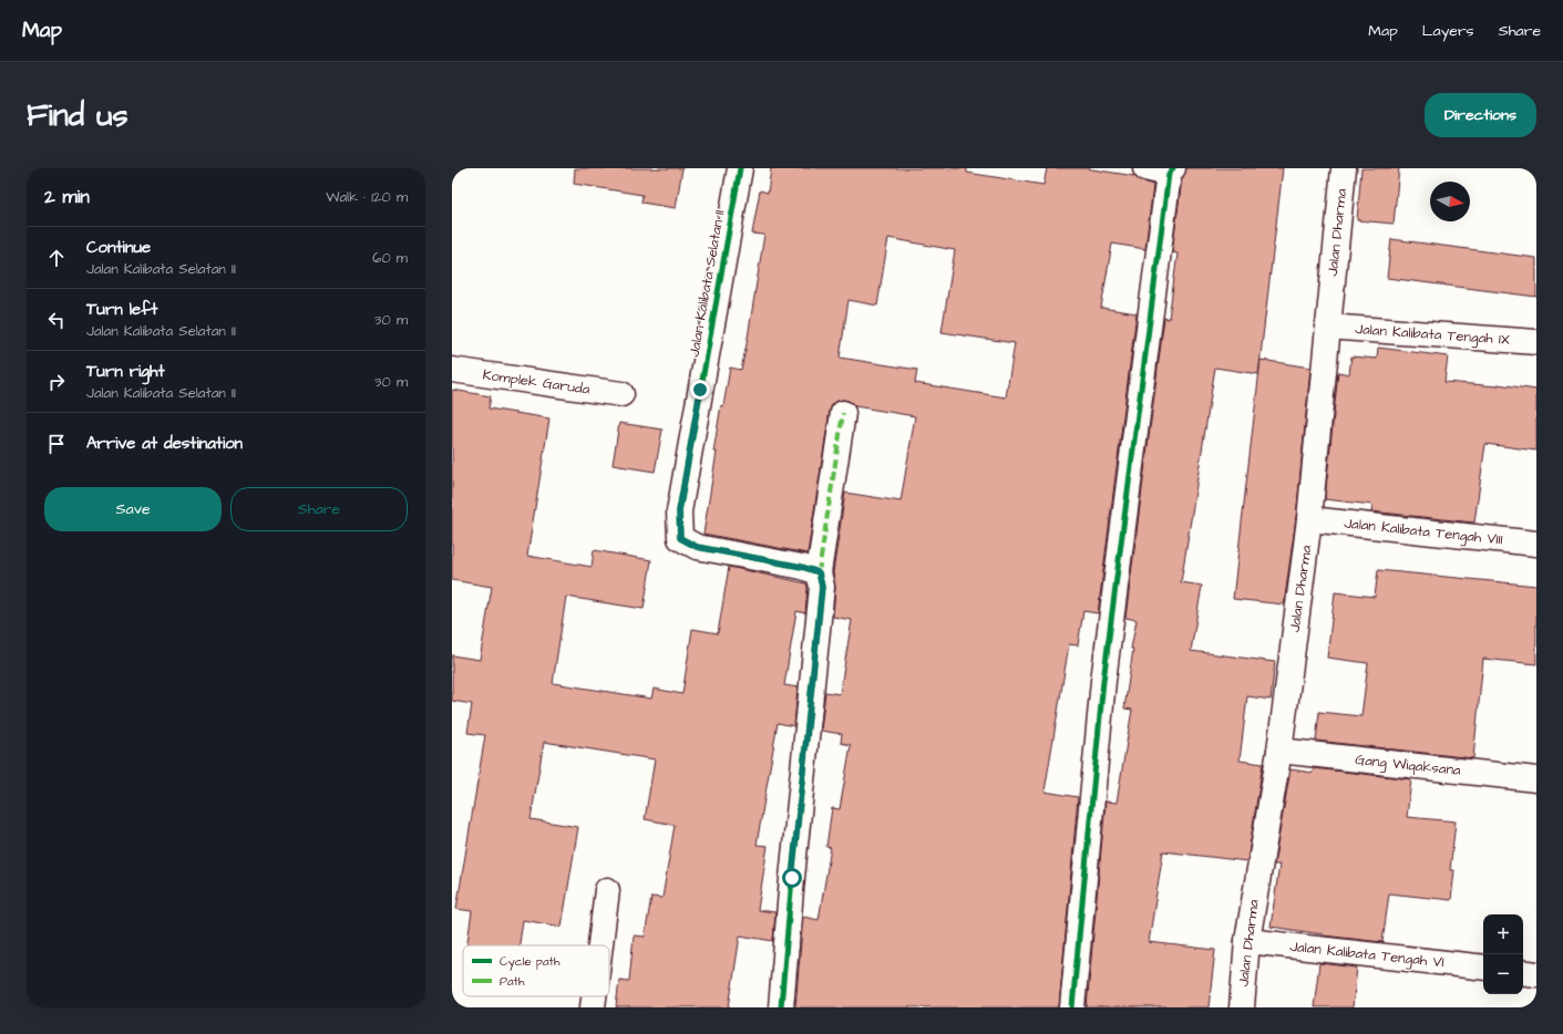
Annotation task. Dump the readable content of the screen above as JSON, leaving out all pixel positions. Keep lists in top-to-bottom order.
{
  "streets": {
    "street": [
      "Jalan Dharma",
      "Jalan Kalibata Selatan II",
      "Jalan Kalibata Tengah IX",
      "Komplek Garuda",
      "Jalan Kalibata Tengah VIII",
      "Gang Wiqaksana",
      "Jalan Kalibata Tengah VI"
    ]
  },
  "crossings": [
    ["Jalan Dharma", "Jalan Kalibata Tengah IX"],
    ["Jalan Dharma", "Jalan Kalibata Tengah VIII"],
    ["Jalan Dharma", "Gang Wiqaksana"],
    ["Jalan Dharma", "Jalan Kalibata Tengah VI"]
  ],
  "legend": ["Cycle path", "Path"],
  "north": "right",
  "page": {
    "header": "Map",
    "nav": ["Map", "Layers", "Share"],
    "buttons": [
      "Directions",
      ["Save", "Share"]
    ],
    "title": "Find us",
    "heading": ["2 min", "Walk · 120 m"],
    "list": [
      ["Continue", "Jalan Kalibata Selatan II", "60 m"],
      ["Turn left", "Jalan Kalibata Selatan II", "30 m"],
      ["Turn right", "Jalan Kalibata Selatan II", "30 m"],
      "Arrive at destination"
    ],
    "map_buttons": ["+", "−"]
  }
}
